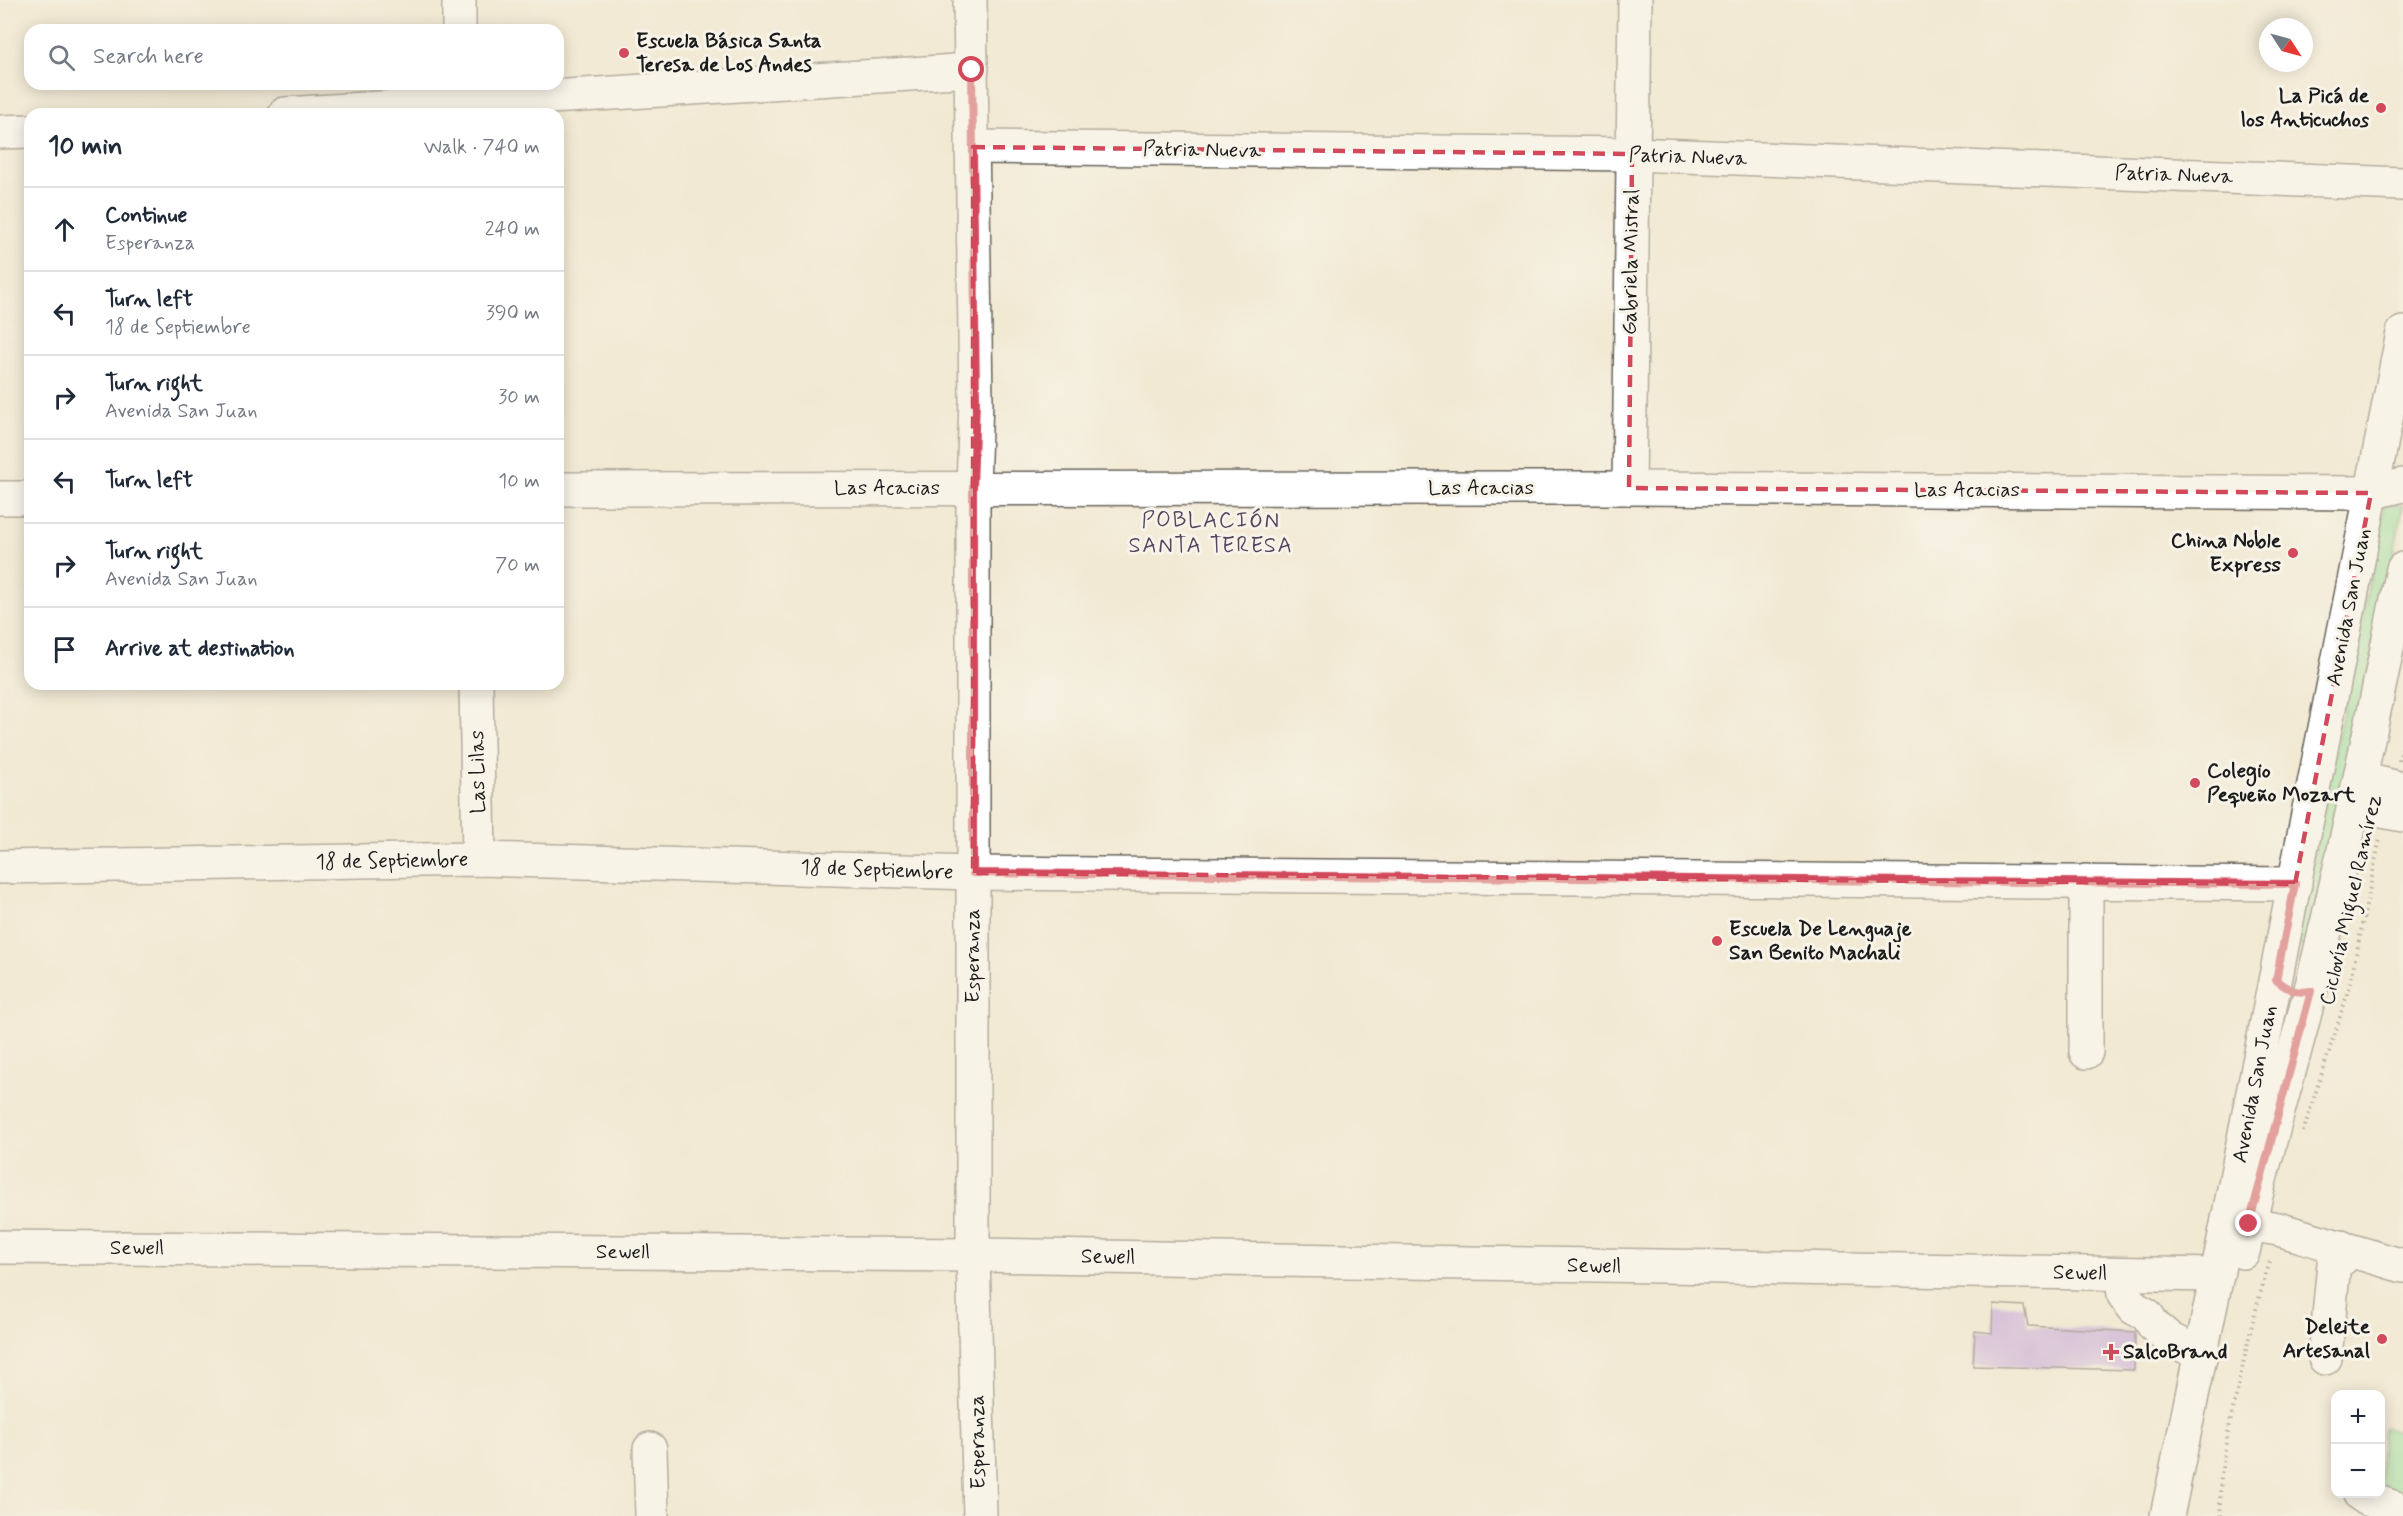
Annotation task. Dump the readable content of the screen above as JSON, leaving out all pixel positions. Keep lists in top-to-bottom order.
{
  "streets": {
    "street": [
      "Patria Nueva",
      "Gabriela Mistral",
      "Las Acacias",
      "Avenida San Juan",
      "Las Lilas",
      "18 de Septiembre",
      "Esperanza",
      "Sewell"
    ],
    "path": ["Ciclovía Miguel Ramírez"]
  },
  "crossings": [
    ["Patria Nueva", "Gabriela Mistral"],
    ["Patria Nueva", "Esperanza"],
    ["Gabriela Mistral", "Las Acacias"],
    ["Las Acacias", "Avenida San Juan"],
    ["Las Acacias", "Esperanza"],
    ["Avenida San Juan", "18 de Septiembre"],
    ["Avenida San Juan", "Ciclovía Miguel Ramírez"],
    ["Avenida San Juan", "Sewell"],
    ["Las Lilas", "18 de Septiembre"],
    ["18 de Septiembre", "Esperanza"],
    ["Esperanza", "Sewell"]
  ],
  "districts": ["POBLACIÓN SANTA TERESA"],
  "places": {
    "other": [
      "Escuela Básica Santa Teresa de Los Andes",
      "La Picá de los Anticuchos",
      "China Noble Express",
      "Colegio Pequeño Mozart",
      "Escuela De Lenguaje San Benito Machali",
      "Deleite Artesanal"
    ],
    "health": ["SalcoBrand"]
  },
  "north": "bottom right",
  "page": {
    "search": "Search here",
    "heading": ["10 min", "Walk · 740 m"],
    "list": [
      ["Continue", "Esperanza", "240 m"],
      ["Turn left", "18 de Septiembre", "390 m"],
      ["Turn right", "Avenida San Juan", "30 m"],
      ["Turn left", "10 m"],
      ["Turn right", "Avenida San Juan", "70 m"],
      "Arrive at destination"
    ],
    "map_buttons": ["+", "−"]
  }
}
